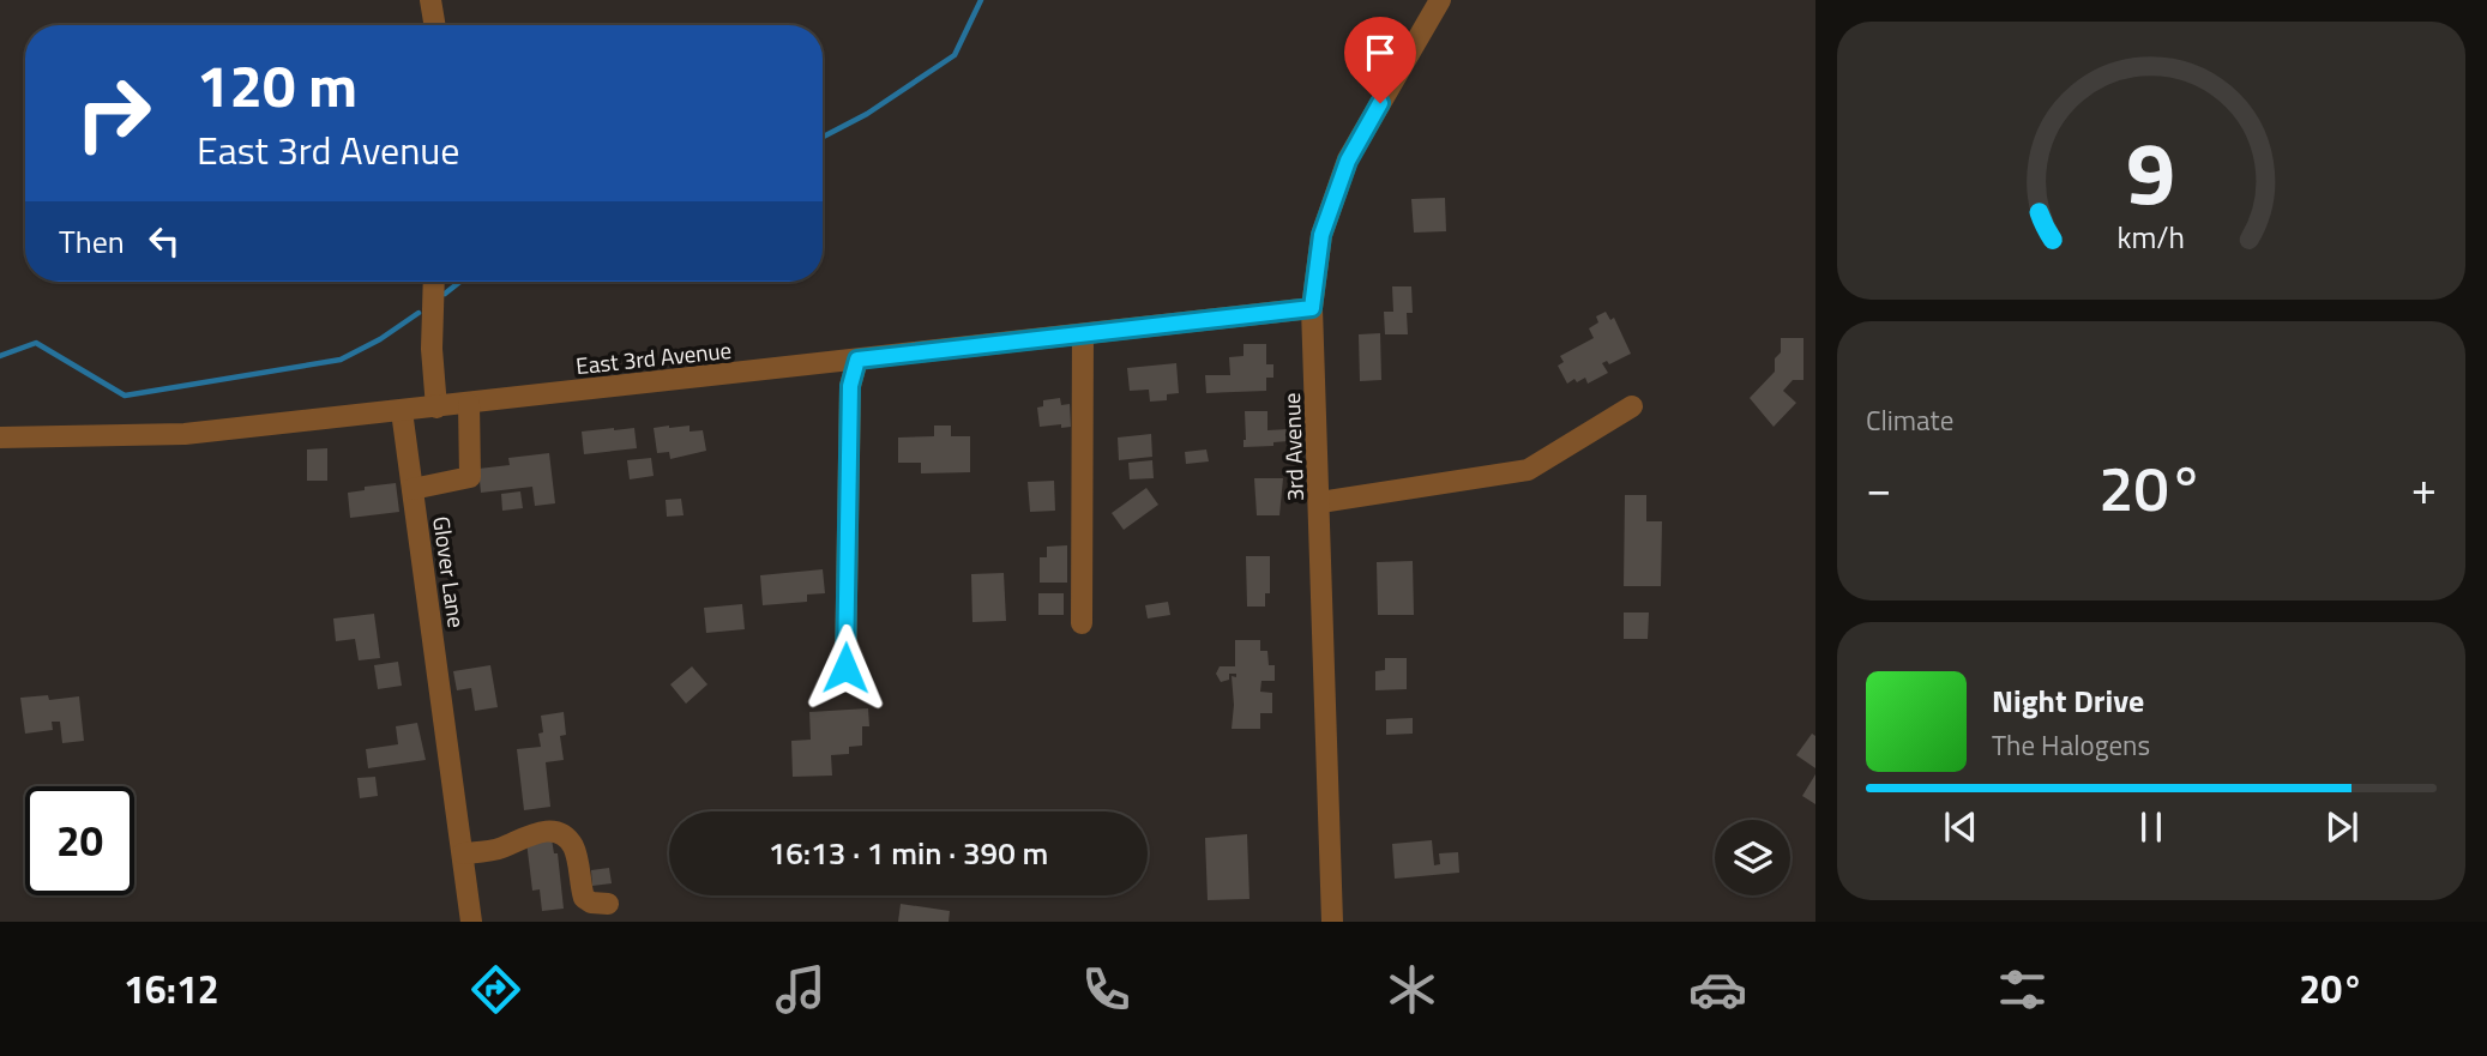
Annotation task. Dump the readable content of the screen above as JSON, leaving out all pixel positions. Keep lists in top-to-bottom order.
{
  "streets": {
    "street": ["East 3rd Avenue", "3rd Avenue", "Glover Lane"]
  },
  "crossings": [
    ["East 3rd Avenue", "3rd Avenue"],
    ["East 3rd Avenue", "Glover Lane"]
  ],
  "page": {
    "turn": ["120 m", "East 3rd Avenue"],
    "then": "Then",
    "tile": "Climate",
    "heat": ["−", "20°", "+"],
    "song": ["Night Drive", "The Halogens"],
    "limit": "20",
    "trip": "16:13 · 1 min · 390 m",
    "tabs": ["16:12", "20°"],
    "gauge": ["9", "km/h"]
  }
}
